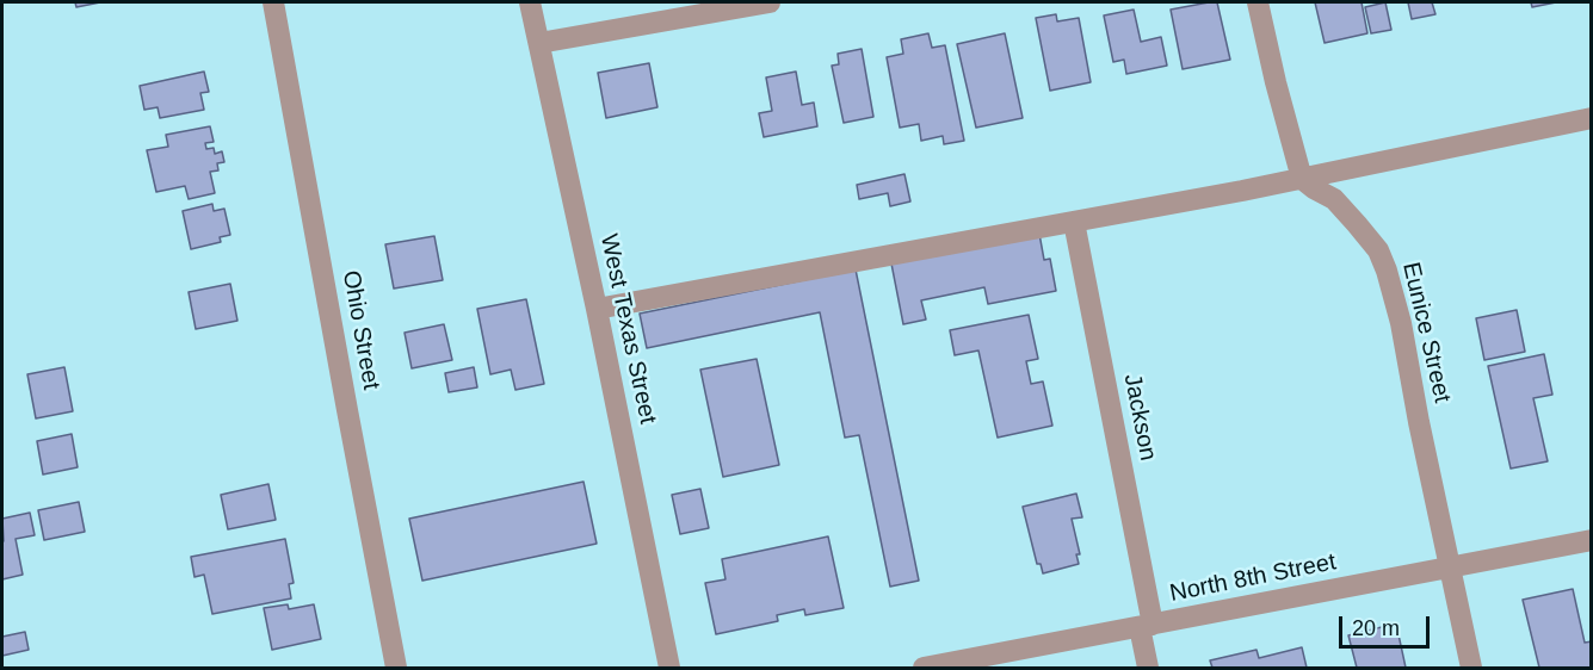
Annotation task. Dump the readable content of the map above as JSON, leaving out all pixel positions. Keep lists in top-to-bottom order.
{
  "streets": {
    "street": [
      "West Texas Street",
      "Ohio Street",
      "Eunice Street",
      "Jackson",
      "North 8th Street"
    ]
  },
  "crossings": [
    ["Eunice Street", "North 8th Street"],
    ["Jackson", "North 8th Street"]
  ],
  "scale_bar": "20 m"
}
